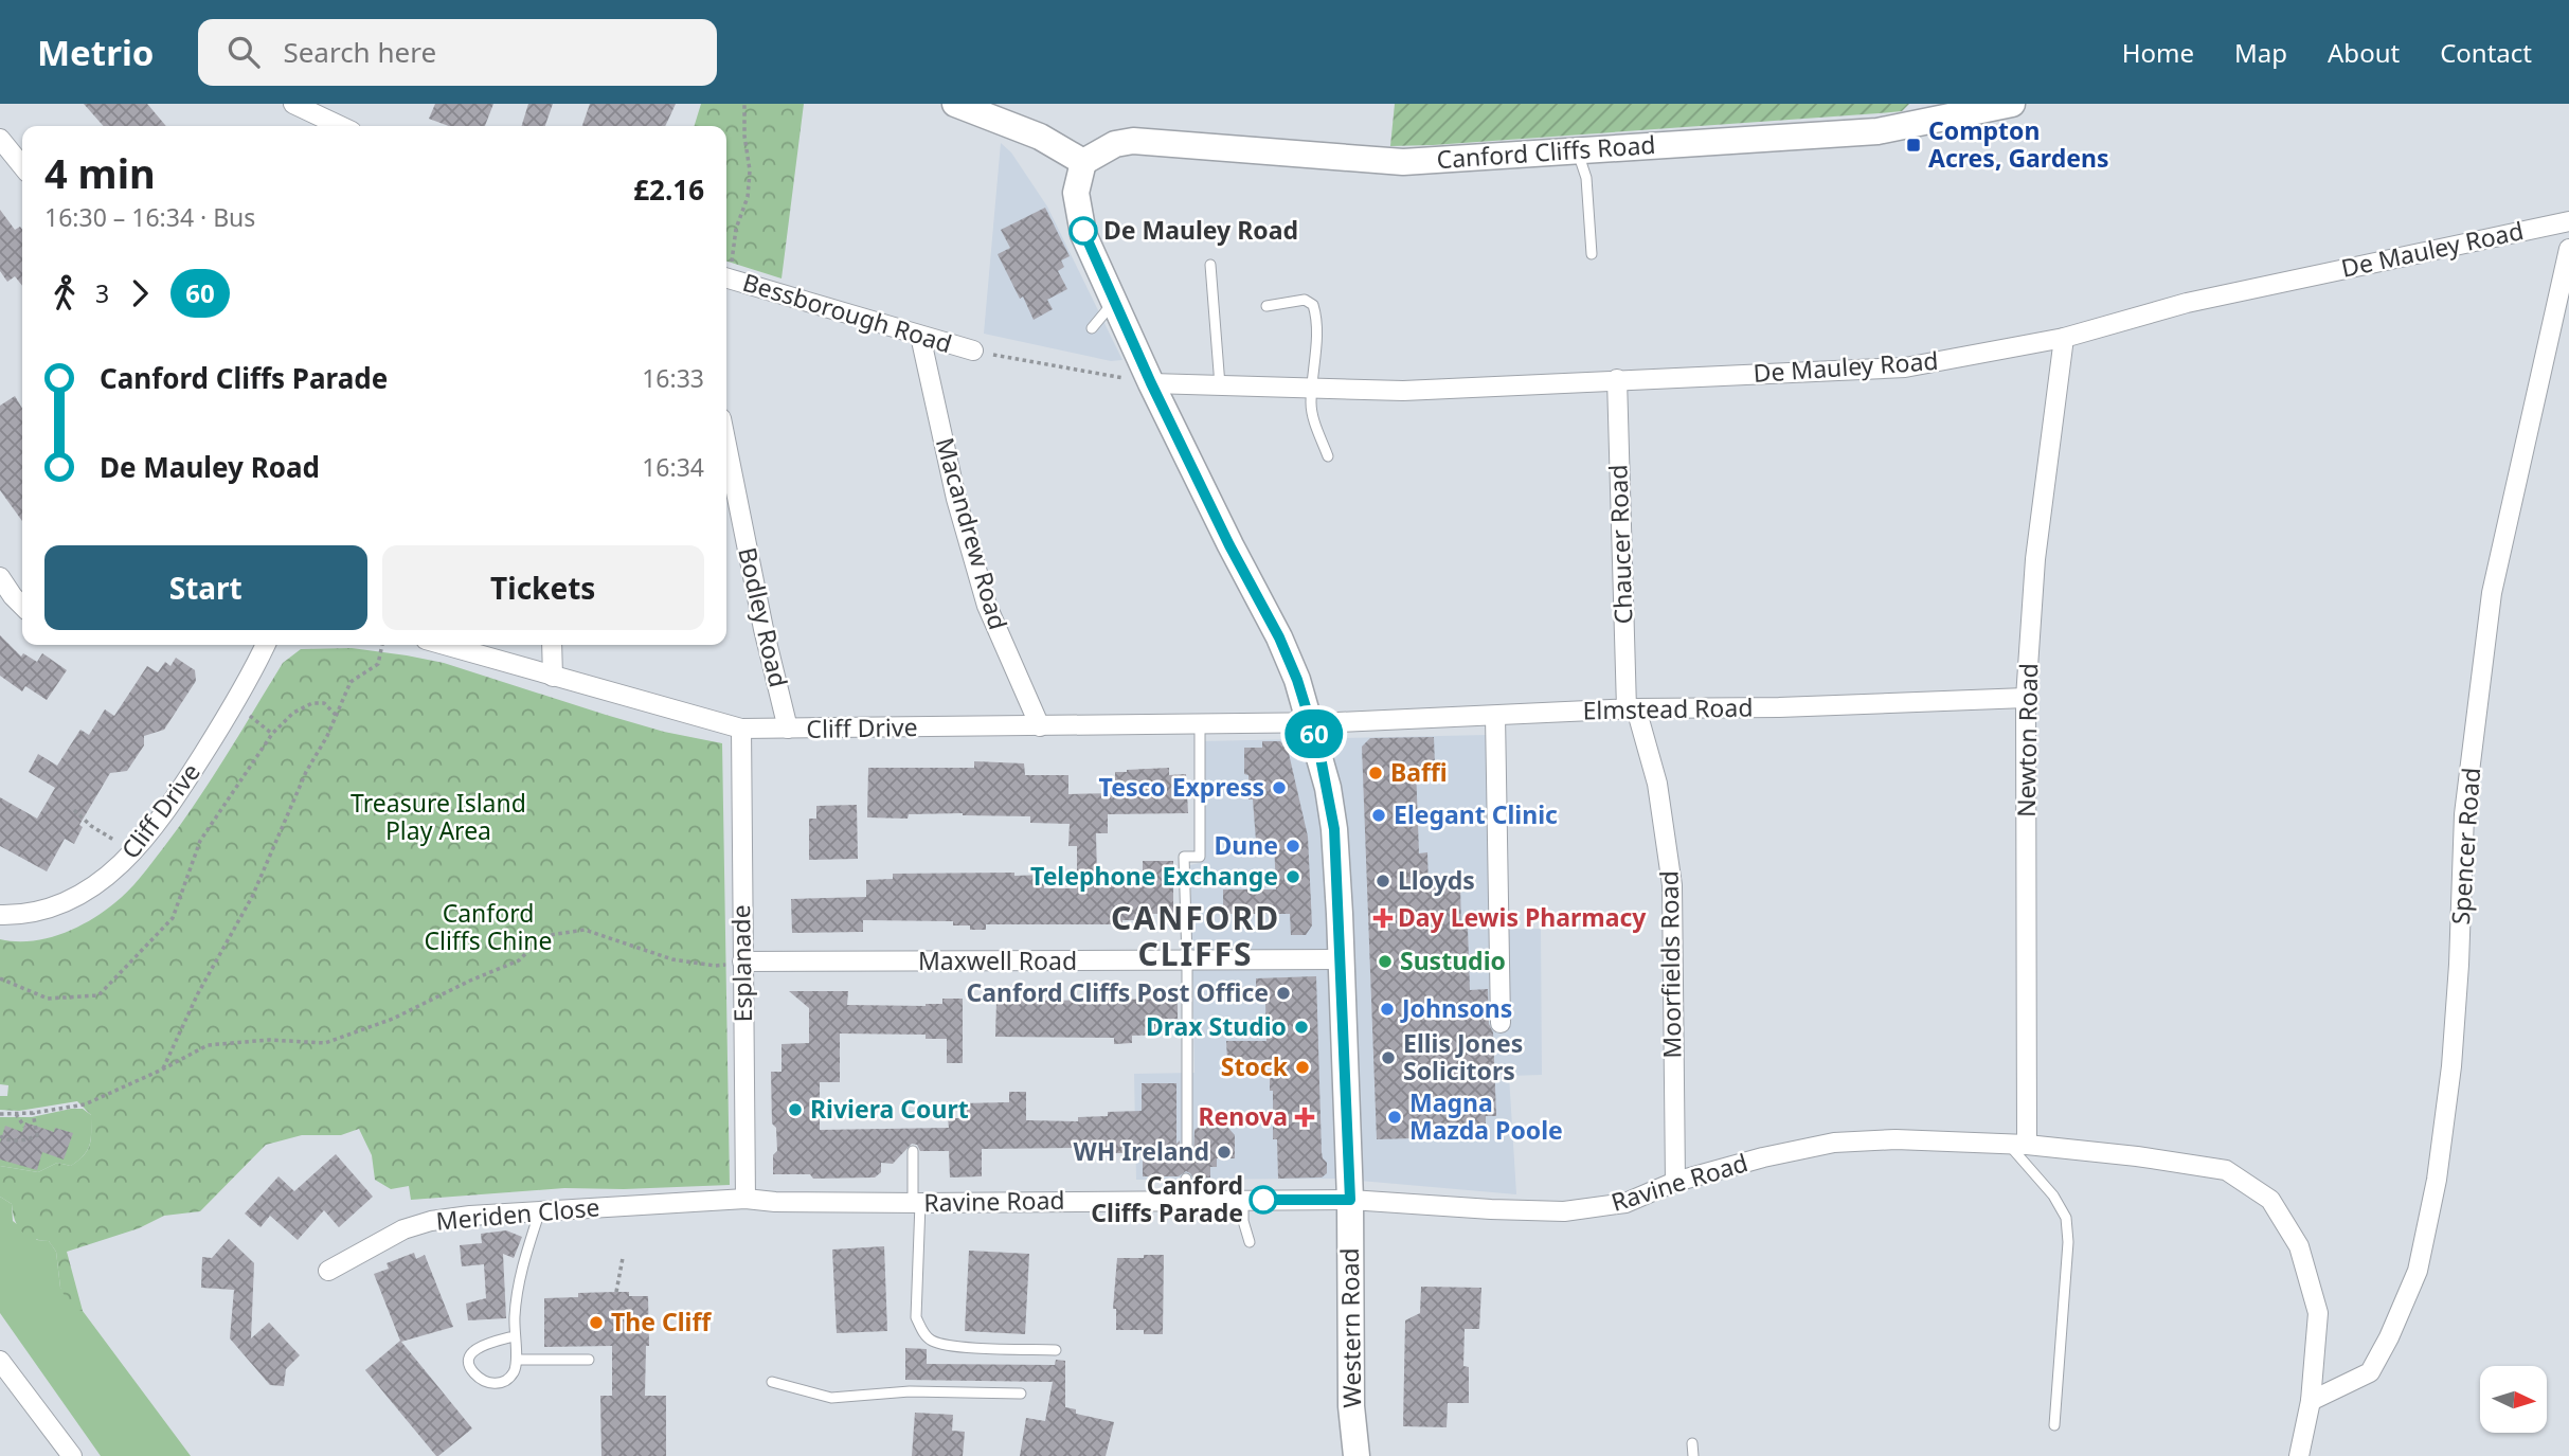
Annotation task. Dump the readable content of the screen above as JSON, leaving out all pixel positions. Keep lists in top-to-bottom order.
{
  "streets": {
    "main road": ["Canford Cliffs Road", "Western Road"],
    "street": [
      "De Mauley Road",
      "Bessborough Road",
      "Macandrew Road",
      "Chaucer Road",
      "Bodley Road",
      "Elmstead Road",
      "Cliff Drive",
      "Newton Road",
      "Spencer Road",
      "Maxwell Road",
      "Esplanade",
      "Moorfields Road",
      "Ravine Road",
      "Meriden Close"
    ]
  },
  "crossings": [
    ["Canford Cliffs Road", "Western Road"],
    ["De Mauley Road", "Chaucer Road"],
    ["De Mauley Road", "Newton Road"],
    ["De Mauley Road", "Western Road"],
    ["Bessborough Road", "Macandrew Road"],
    ["Macandrew Road", "Cliff Drive"],
    ["Chaucer Road", "Elmstead Road"],
    ["Chaucer Road", "Moorfields Road"],
    ["Bodley Road", "Cliff Drive"],
    ["Elmstead Road", "Cliff Drive"],
    ["Elmstead Road", "Newton Road"],
    ["Elmstead Road", "Moorfields Road"],
    ["Elmstead Road", "Western Road"],
    ["Cliff Drive", "Esplanade"],
    ["Cliff Drive", "Western Road"],
    ["Newton Road", "Ravine Road"],
    ["Spencer Road", "Ravine Road"],
    ["Maxwell Road", "Esplanade"],
    ["Maxwell Road", "Western Road"],
    ["Esplanade", "Ravine Road"],
    ["Esplanade", "Meriden Close"],
    ["Moorfields Road", "Ravine Road"],
    ["Ravine Road", "Meriden Close"],
    ["Ravine Road", "Western Road"]
  ],
  "districts": ["CANFORD CLIFFS"],
  "parks": ["Treasure Island Play Area", "Canford Cliffs Chine"],
  "places": {
    "transit": ["Compton Acres, Gardens"],
    "other": [
      "De Mauley Road",
      "Baffi",
      "Tesco Express",
      "Elegant Clinic",
      "Dune",
      "Telephone Exchange",
      "Lloyds",
      "Sustudio",
      "Canford Cliffs Post Office",
      "Johnsons",
      "Drax Studio",
      "Ellis Jones Solicitors",
      "Stock",
      "Riviera Court",
      "Magna Mazda Poole",
      "WH Ireland",
      "Canford Cliffs Parade",
      "The Cliff"
    ],
    "health": ["Day Lewis Pharmacy", "Renova"]
  },
  "lines": ["bus line 60"],
  "north": "right",
  "page": {
    "header": "Metrio",
    "search": "Search here",
    "nav": [
      "Home",
      "Map",
      "About",
      "Contact"
    ],
    "on_map": "60",
    "heading": ["4 min", "16:30 – 16:34 · Bus", "£2.16"],
    "legs": ["3", "60"],
    "list": [
      {
        "name": "Canford Cliffs Parade",
        "value": "16:33"
      },
      {
        "name": "De Mauley Road",
        "value": "16:34"
      }
    ],
    "buttons": ["Start", "Tickets"]
  }
}
